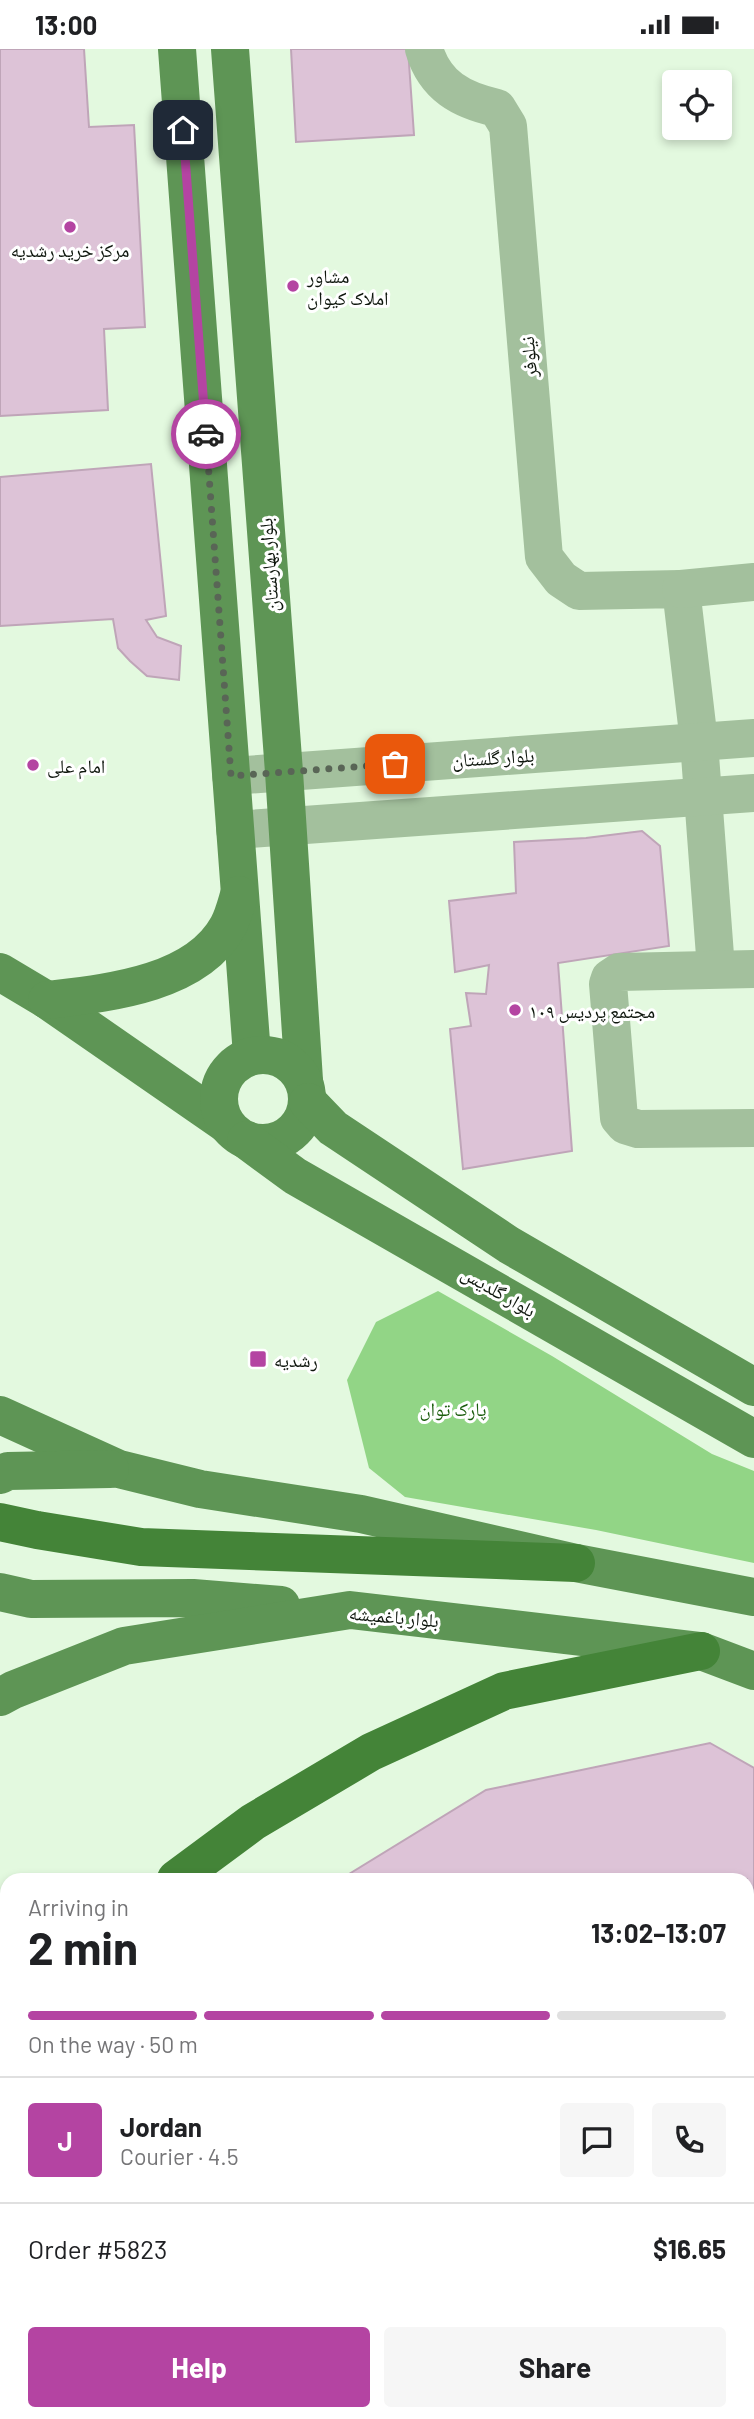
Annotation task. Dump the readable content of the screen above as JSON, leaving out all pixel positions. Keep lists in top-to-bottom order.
{
  "streets": {
    "main road": ["بلوار بهارستان", "بلوار گلدیس", "بلوار باغمیشه"],
    "street": ["نیلوفر", "بلوار گلستان"]
  },
  "crossings": [
    ["بلوار بهارستان", "بلوار گلستان"],
    ["بلوار بهارستان", "بلوار گلدیس"]
  ],
  "parks": ["پارک توان"],
  "places": {
    "other": [
      "مرکز خرید رشدیه",
      "مشاور املاک کیوان",
      "امام علی",
      "مجتمع پردیس ۱۰۹"
    ],
    "transit": ["رشدیه"]
  },
  "page": {
    "status": "13:00",
    "heading": ["2 min", "Arriving in", "13:02–13:07"],
    "panel": [
      "Jordan",
      "Courier · 4.5",
      "Order #5823",
      "$16.65"
    ],
    "bar": "On the way · 50 m",
    "round": "J",
    "buttons": ["Help", "Share"]
  }
}
